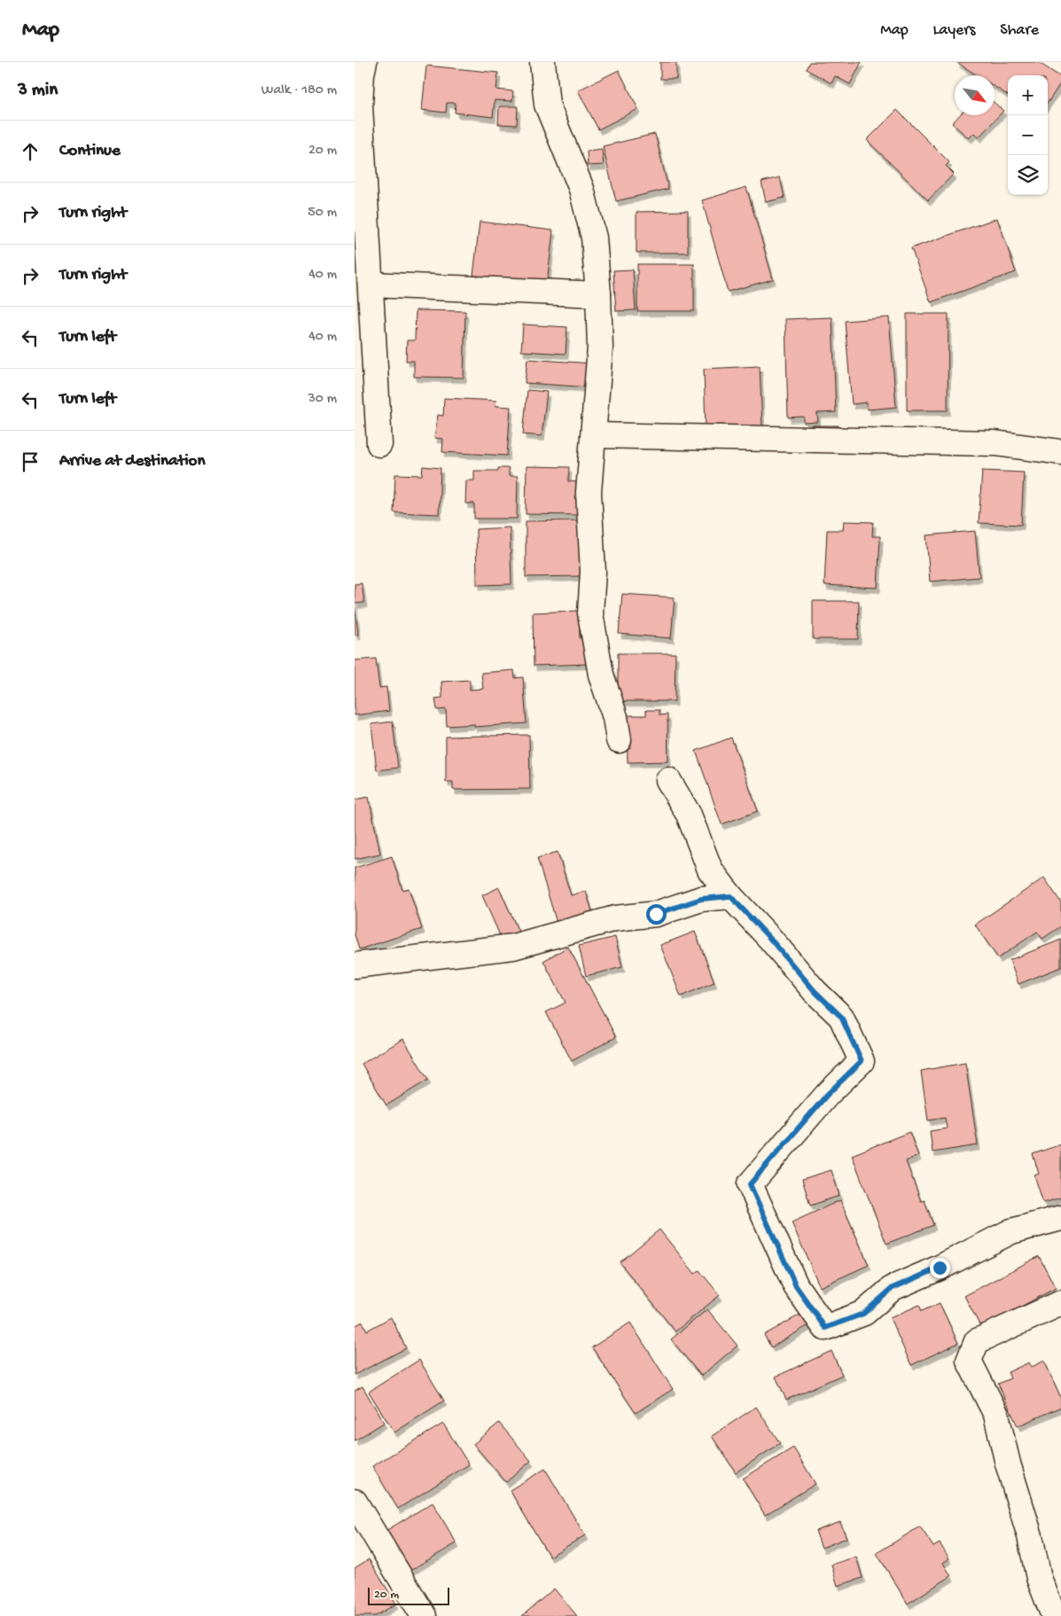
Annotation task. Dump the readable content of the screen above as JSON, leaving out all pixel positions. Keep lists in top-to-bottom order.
{
  "scale_bar": "20 m",
  "north": "bottom right",
  "page": {
    "header": "Map",
    "nav": ["Map", "Layers", "Share"],
    "heading": ["3 min", "Walk · 180 m"],
    "map_buttons": ["+", "−"],
    "list": [
      ["Continue", "20 m"],
      ["Turn right", "50 m"],
      ["Turn right", "40 m"],
      ["Turn left", "40 m"],
      ["Turn left", "30 m"],
      "Arrive at destination"
    ],
    "scale": "20 m"
  }
}
